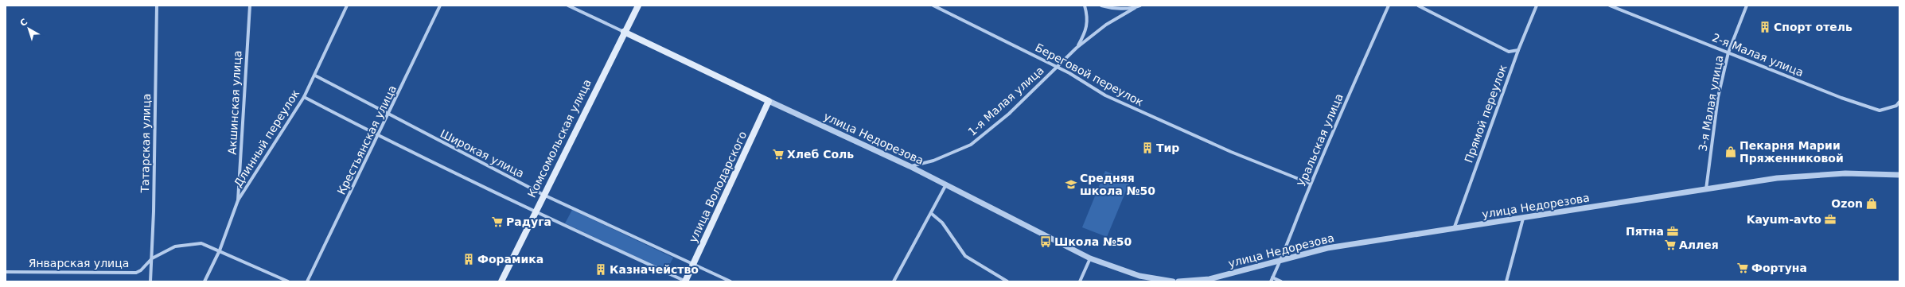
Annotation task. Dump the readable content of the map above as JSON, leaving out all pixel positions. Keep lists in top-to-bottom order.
{
  "streets": {
    "main road": ["Комсомольская улица", "улица Недорезова", "улица Володарского"],
    "street": [
      "2-я Малая улица",
      "Береговой переулок",
      "1-я Малая улица",
      "Акшинская улица",
      "3-я Малая улица",
      "Прямой переулок",
      "Длинный переулок",
      "Крестьянская улица",
      "Уральская улица",
      "Татарская улица",
      "Широкая улица",
      "Январская улица"
    ]
  },
  "crossings": [
    ["2-я Малая улица", "3-я Малая улица"],
    ["Береговой переулок", "1-я Малая улица"],
    ["Береговой переулок", "Уральская улица"],
    ["1-я Малая улица", "улица Недорезова"],
    ["Акшинская улица", "Длинный переулок"],
    ["3-я Малая улица", "улица Недорезова"],
    ["Прямой переулок", "улица Недорезова"],
    ["Длинный переулок", "Широкая улица"],
    ["Длинный переулок", "Январская улица"],
    ["Комсомольская улица", "улица Недорезова"],
    ["Комсомольская улица", "Широкая улица"],
    ["улица Недорезова", "Уральская улица"],
    ["улица Недорезова", "улица Володарского"],
    ["Крестьянская улица", "Широкая улица"],
    ["Татарская улица", "Январская улица"],
    ["Широкая улица", "улица Володарского"]
  ],
  "places": {
    "building": [
      "Спорт отель",
      "Тир",
      "Форамика",
      "Казначейство"
    ],
    "shop": ["Пекарня Марии Пряженниковой", "Ozon"],
    "supermarket": [
      "Хлеб Соль",
      "Радуга",
      "Аллея",
      "Фортуна"
    ],
    "school or university": ["Средняя школа №50"],
    "office": ["Kayum-avto", "Пятна"],
    "bus stop": ["Школа №50"]
  },
  "north": "top left"
}
